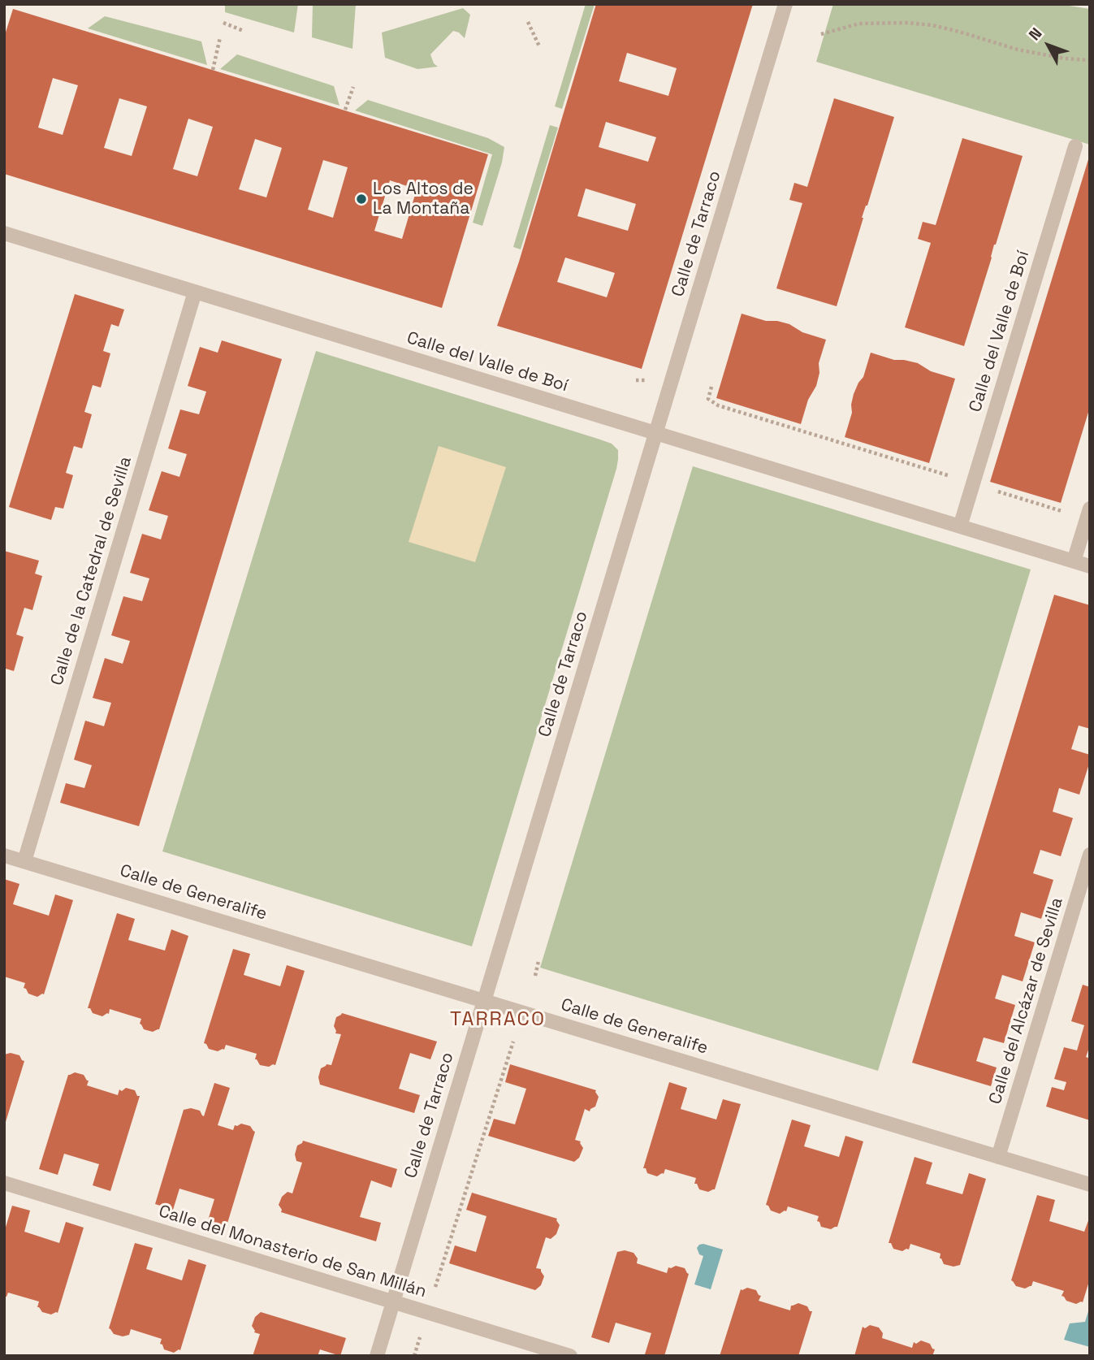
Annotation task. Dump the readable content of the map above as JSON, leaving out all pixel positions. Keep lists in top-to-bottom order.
{
  "streets": {
    "street": [
      "Calle de Tarraco",
      "Calle del Valle de Boí",
      "Calle de la Catedral de Sevilla",
      "Calle de Generalife",
      "Calle del Alcázar de Sevilla",
      "Calle del Monasterio de San Millán"
    ]
  },
  "crossings": [
    ["Calle de Tarraco", "Calle del Valle de Boí"],
    ["Calle de Tarraco", "Calle de Generalife"],
    ["Calle de Tarraco", "Calle del Monasterio de San Millán"],
    ["Calle del Valle de Boí", "Calle de la Catedral de Sevilla"],
    ["Calle de la Catedral de Sevilla", "Calle de Generalife"],
    ["Calle de Generalife", "Calle del Alcázar de Sevilla"]
  ],
  "districts": ["TARRACO"],
  "places": ["Los Altos de La Montaña"],
  "north": "top left"
}
